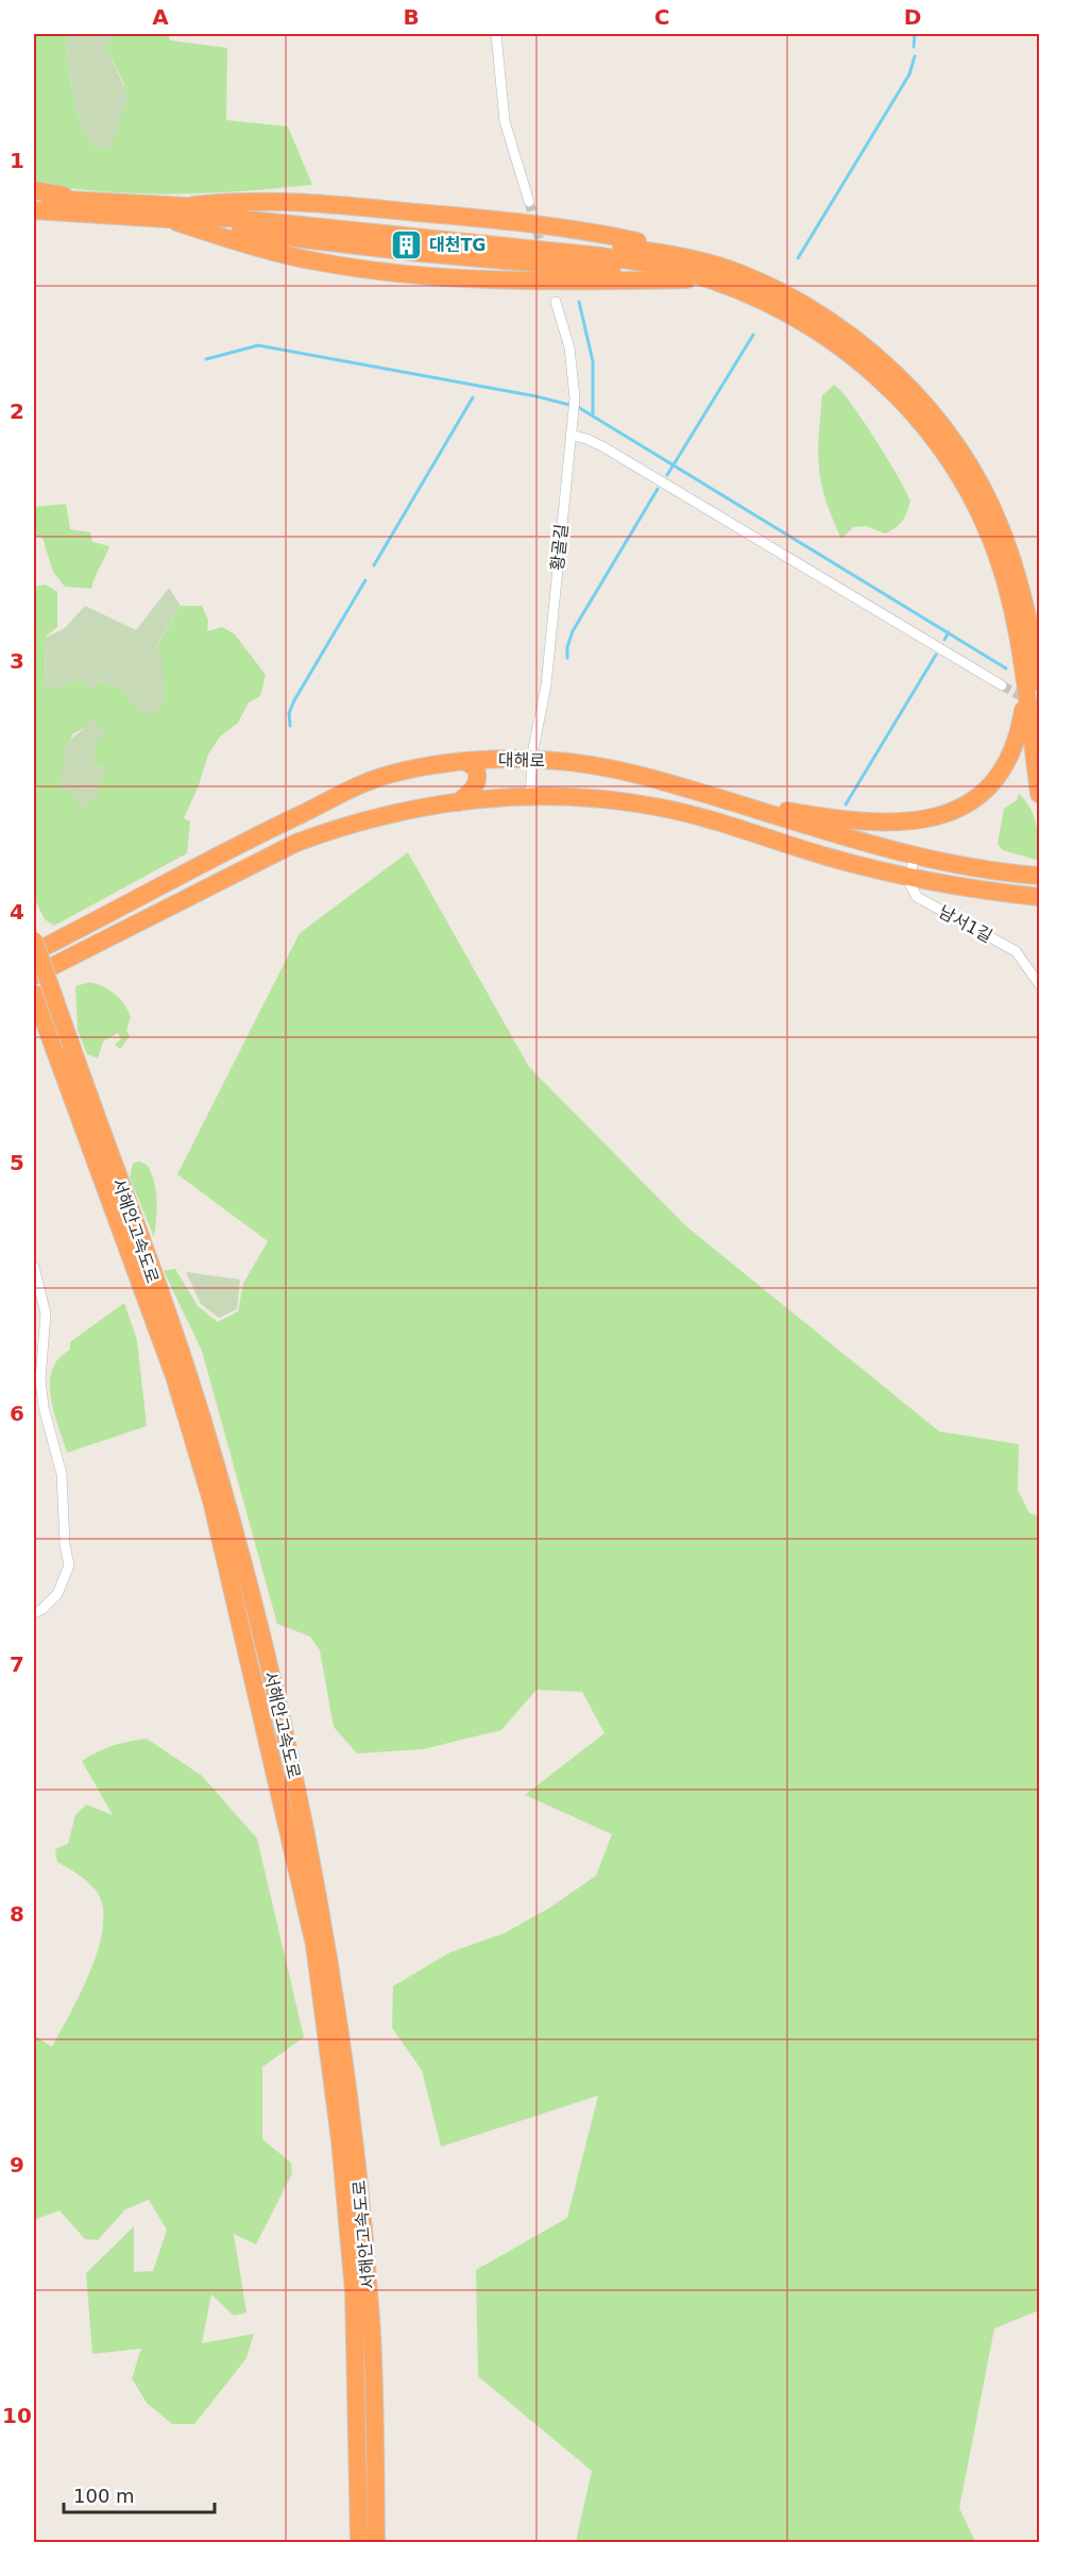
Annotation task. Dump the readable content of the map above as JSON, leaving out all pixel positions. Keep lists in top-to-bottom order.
{
  "streets": {
    "highway": ["대해로", "서해안고속도로"],
    "street": ["황골길", "남서1길"]
  },
  "crossings": [
    ["황골길", "대해로"],
    ["대해로", "남서1길"]
  ],
  "places": {
    "building": ["대천TG"]
  },
  "scale_bar": "100 m",
  "grid": {
    "columns": [
      "A",
      "B",
      "C",
      "D"
    ],
    "rows": [
      "1",
      "2",
      "3",
      "4",
      "5",
      "6",
      "7",
      "8",
      "9",
      "10"
    ]
  }
}
